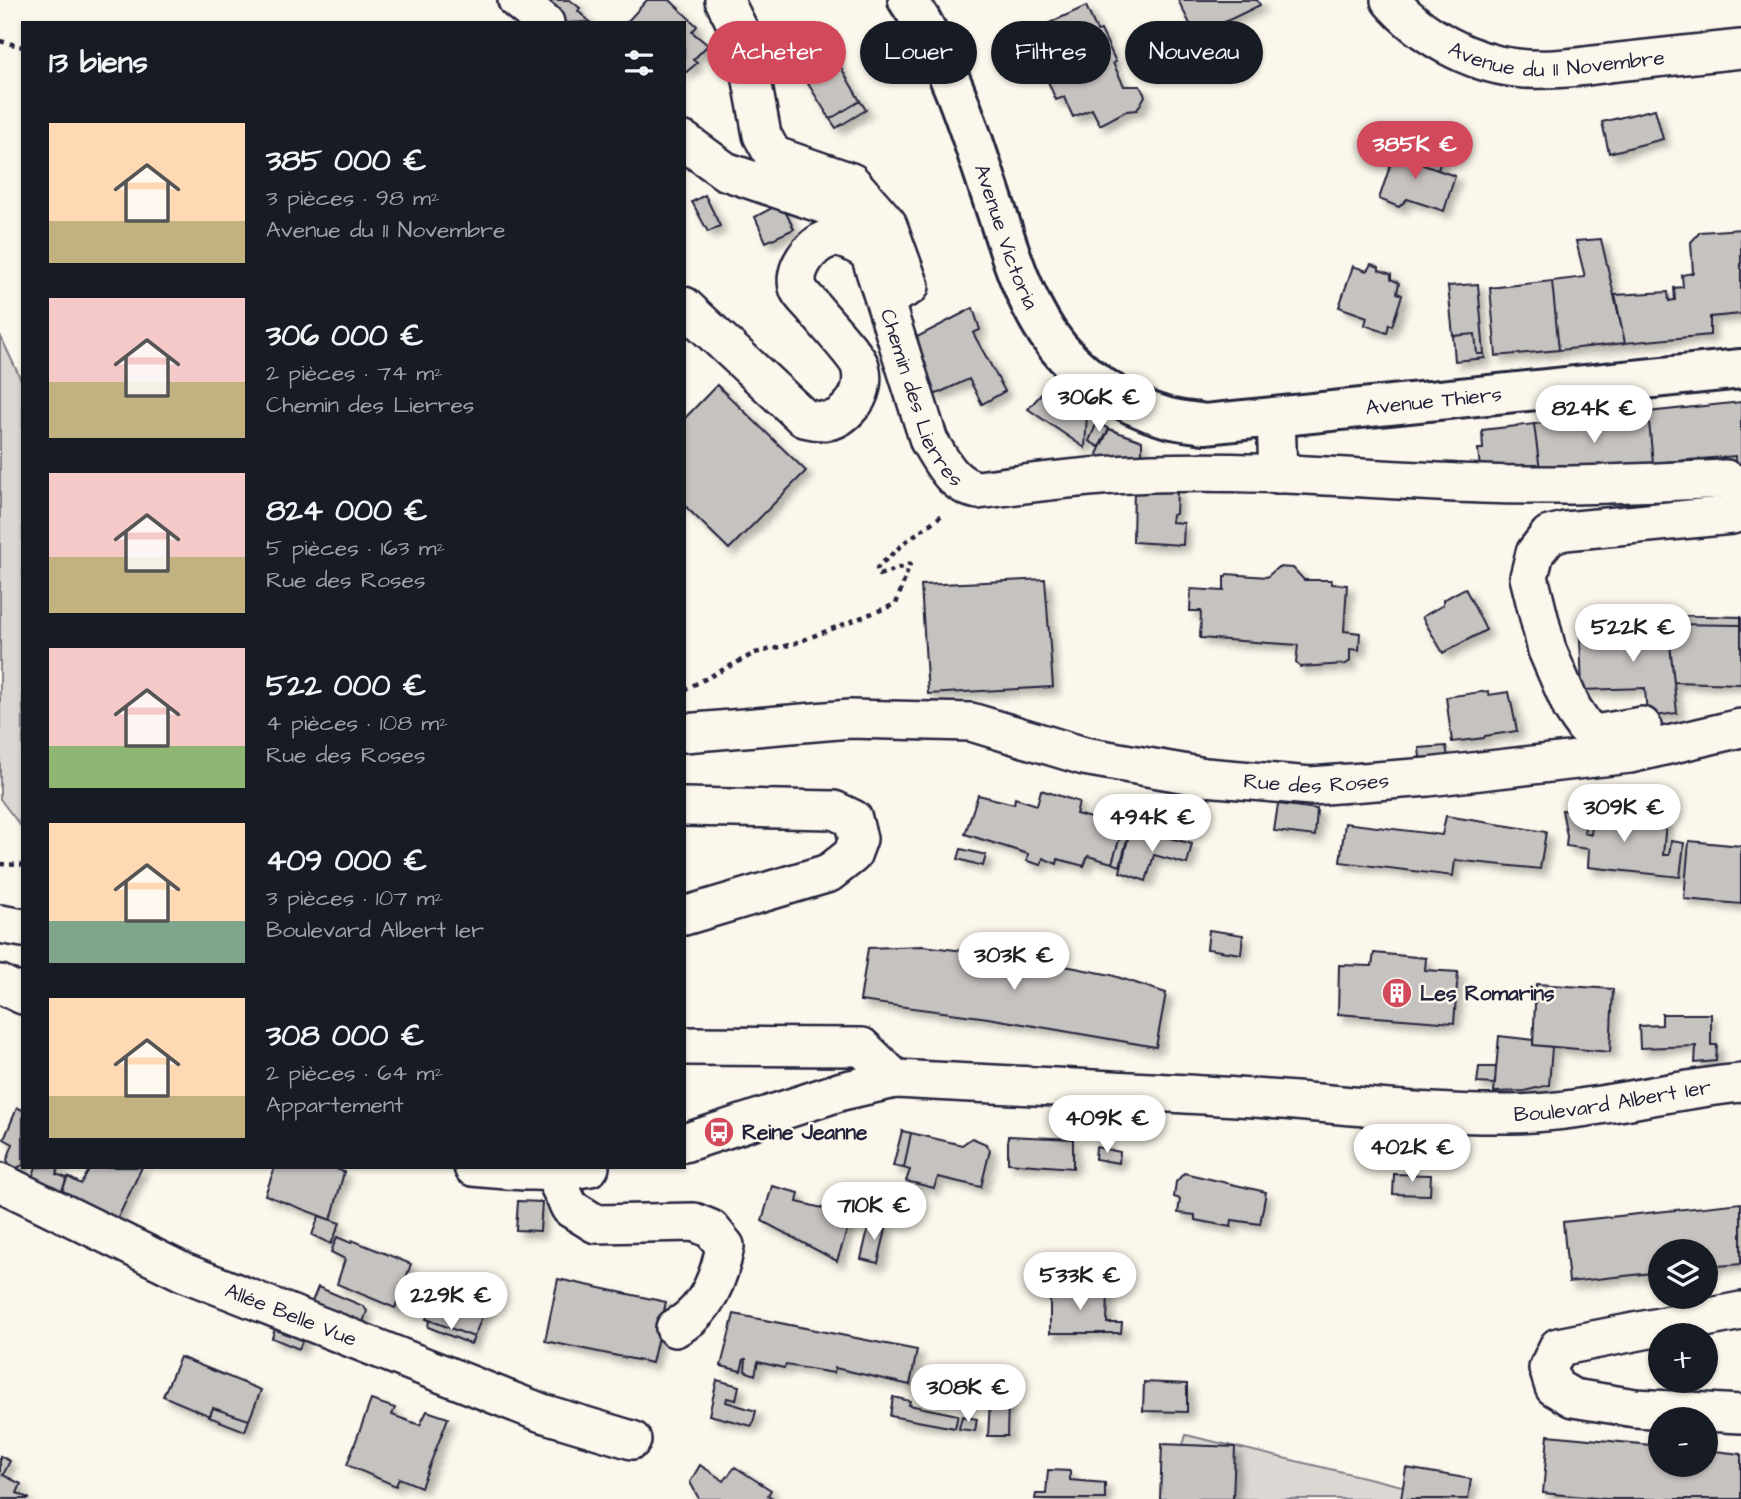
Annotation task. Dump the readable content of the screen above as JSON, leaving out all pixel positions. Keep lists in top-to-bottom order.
{
  "streets": {
    "main road": ["Avenue Victoria", "Avenue Thiers"],
    "street": [
      "Avenue du 11 Novembre",
      "Chemin des Lierres",
      "Rue des Roses",
      "Boulevard Albert Ier",
      "Allée Belle Vue"
    ]
  },
  "crossings": [
    ["Avenue Victoria", "Avenue Thiers"]
  ],
  "places": {
    "building": ["Les Romarins"],
    "bus stop": ["Reine Jeanne"]
  },
  "page": {
    "chip": [
      "Acheter",
      "Louer",
      "Filtres",
      "Nouveau"
    ],
    "heading": "13 biens",
    "list": [
      {
        "name": "385 000 €",
        "note": "3 pièces · 98 m² · Avenue du 11 Novembre"
      },
      {
        "name": "306 000 €",
        "note": "2 pièces · 74 m² · Chemin des Lierres"
      },
      {
        "name": "824 000 €",
        "note": "5 pièces · 163 m² · Rue des Roses"
      },
      {
        "name": "522 000 €",
        "note": "4 pièces · 108 m² · Rue des Roses"
      },
      {
        "name": "409 000 €",
        "note": "3 pièces · 107 m² · Boulevard Albert Ier"
      },
      {
        "name": "308 000 €",
        "note": "2 pièces · 64 m² · Appartement"
      }
    ],
    "price": [
      "385K €",
      "306K €",
      "824K €",
      "522K €",
      "309K €",
      "494K €",
      "303K €",
      "409K €",
      "402K €",
      "710K €",
      "533K €",
      "229K €",
      "308K €"
    ],
    "map_buttons": ["+", "−"]
  }
}
